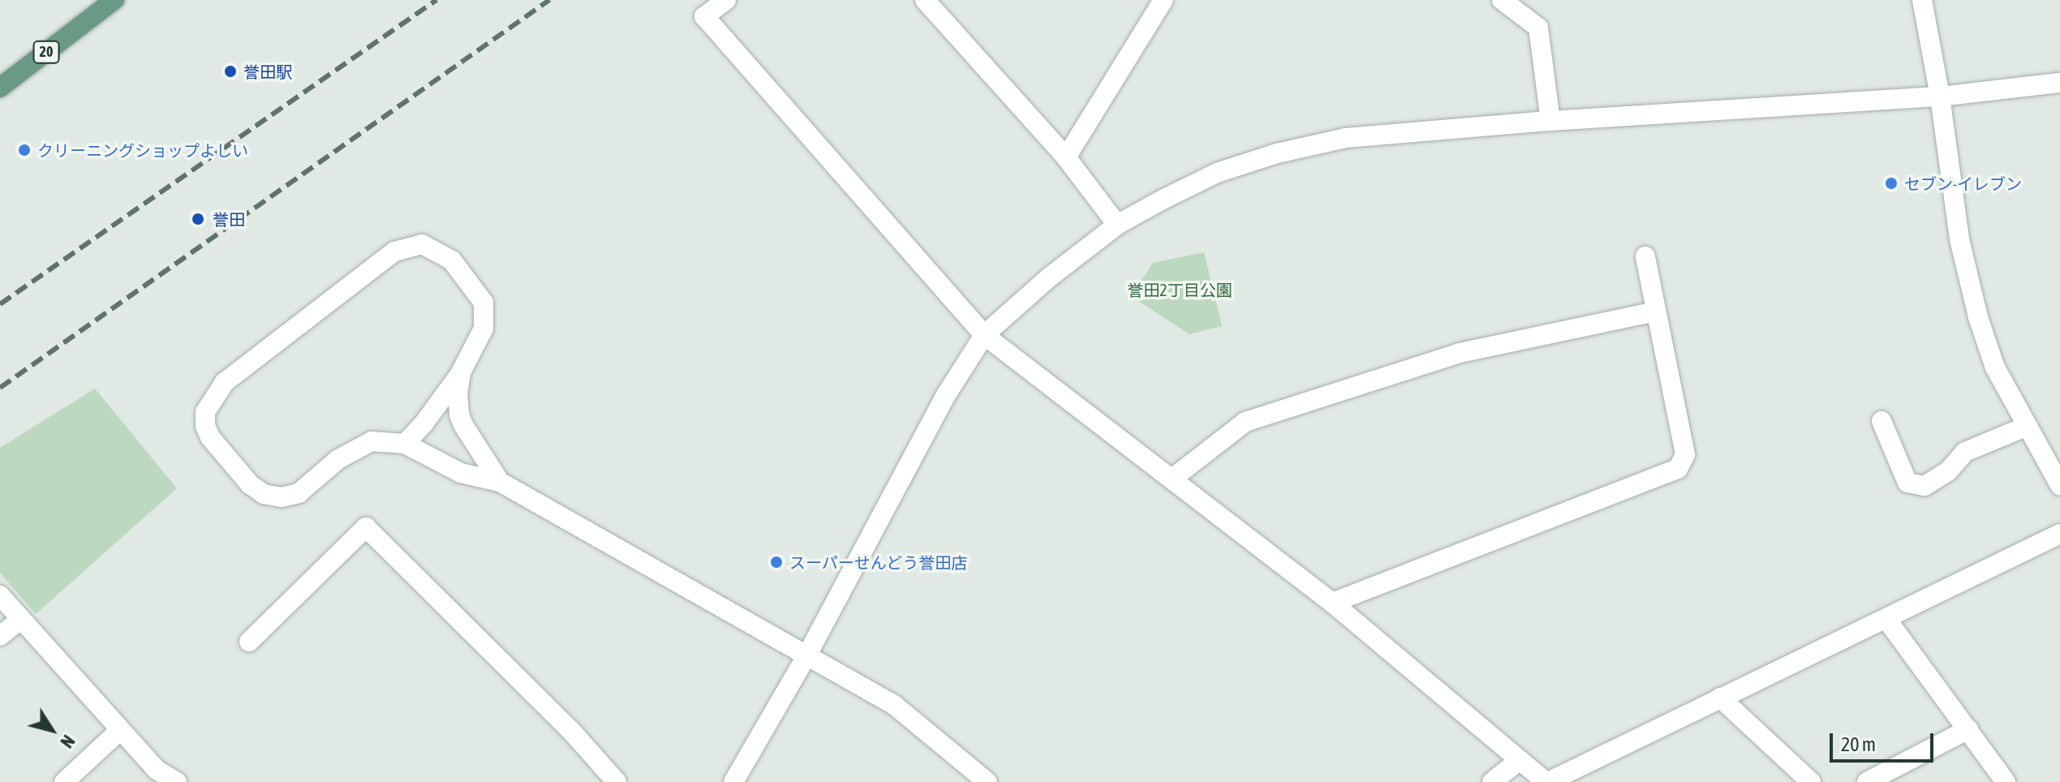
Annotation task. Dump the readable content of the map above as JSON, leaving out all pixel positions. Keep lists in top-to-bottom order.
{
  "streets": {
    "main road": ["20"]
  },
  "parks": ["誉田2丁目公園"],
  "places": [
    "誉田駅",
    "クリーニングショップよしい",
    "セブン-イレブン",
    "誉田",
    "スーパーせんどう誉田店"
  ],
  "scale_bar": "20 m",
  "north": "bottom right"
}
